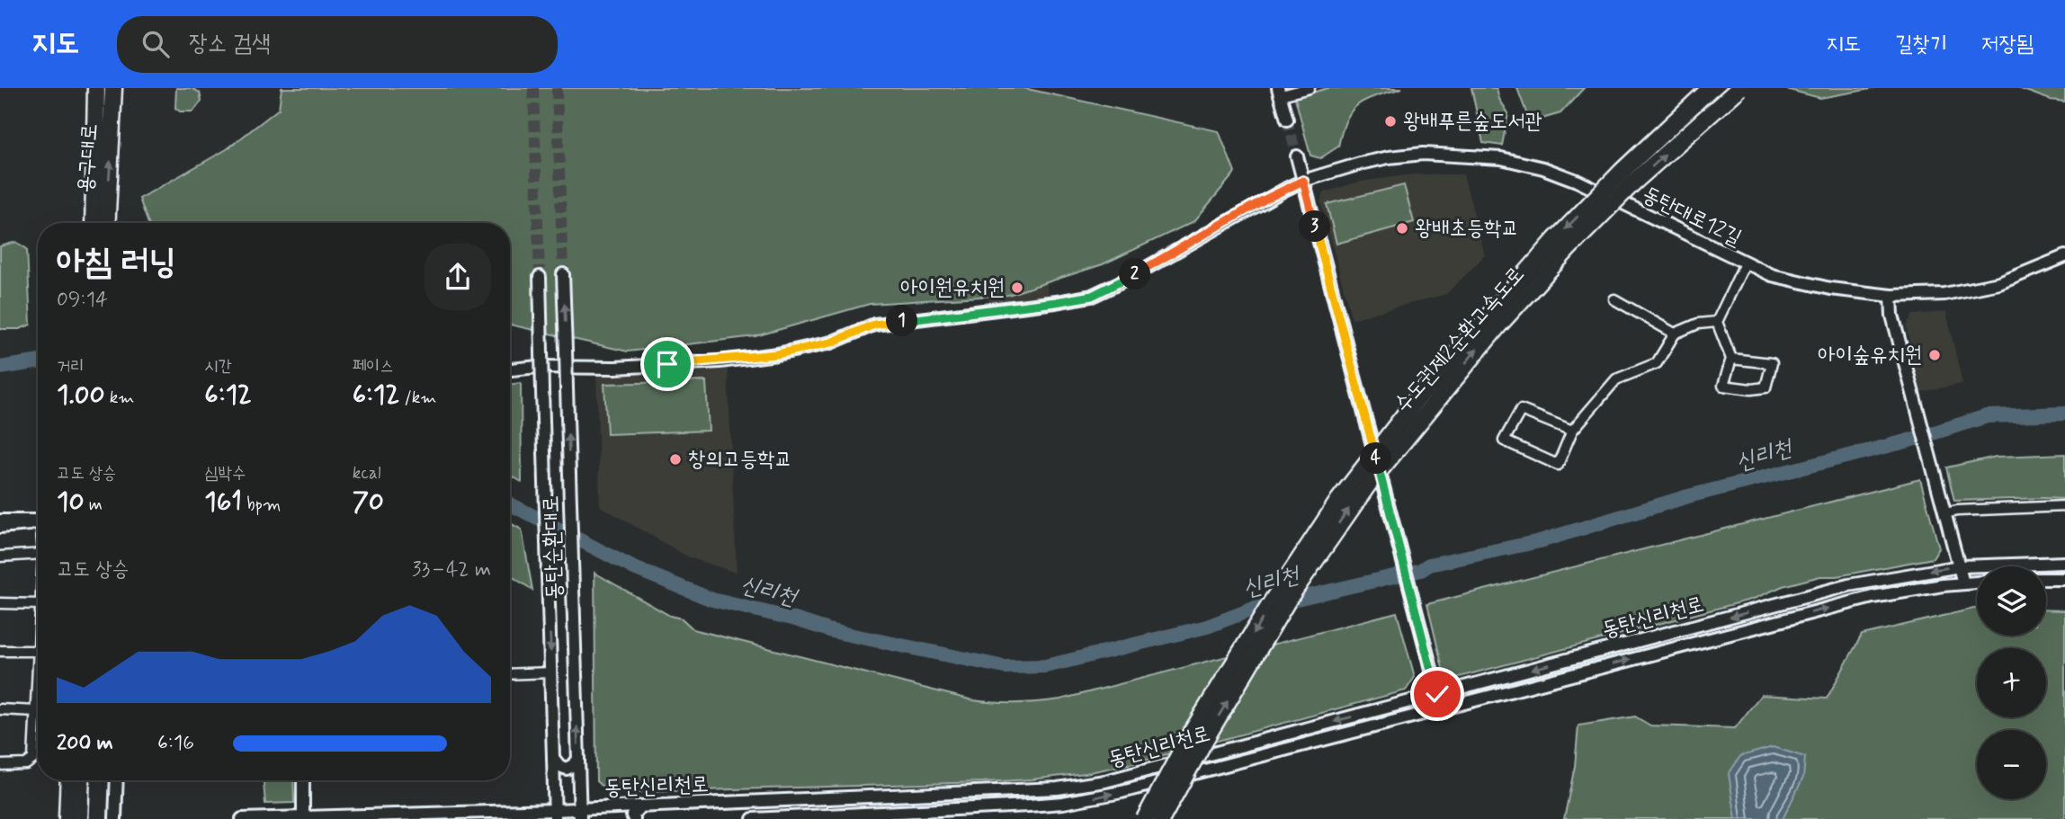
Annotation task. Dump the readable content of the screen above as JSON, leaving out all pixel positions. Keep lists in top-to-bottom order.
{
  "streets": {
    "highway": ["용구대로", "수도권제2순환고속도로"],
    "main road": ["동탄대로12길", "동탄순환대로", "동탄신리천로"]
  },
  "crossings": [
    ["동탄순환대로", "동탄신리천로"]
  ],
  "water": ["신리천"],
  "places": [
    "왕배푸른숲도서관",
    "왕배초등학교",
    "아이원유치원",
    "아이숲유치원",
    "창의고등학교"
  ],
  "page": {
    "header": "지도",
    "search": "장소 검색",
    "nav": ["지도", "길찾기", "저장됨"],
    "pins": [
      "3",
      "2",
      "1",
      "4"
    ],
    "heading": ["아침 러닝", "09:14"],
    "stats": [
      ["거리", "1.00 km"],
      ["시간", "6:12"],
      ["페이스", "6:12 /km"],
      ["고도 상승", "10 m"],
      ["심박수", "161 bpm"],
      ["kcal", "70"]
    ],
    "chart": ["고도 상승", "33–42 m"],
    "map_buttons": ["+", "−"],
    "list": [
      {
        "name": "200 m",
        "note": "6:16"
      }
    ]
  }
}
